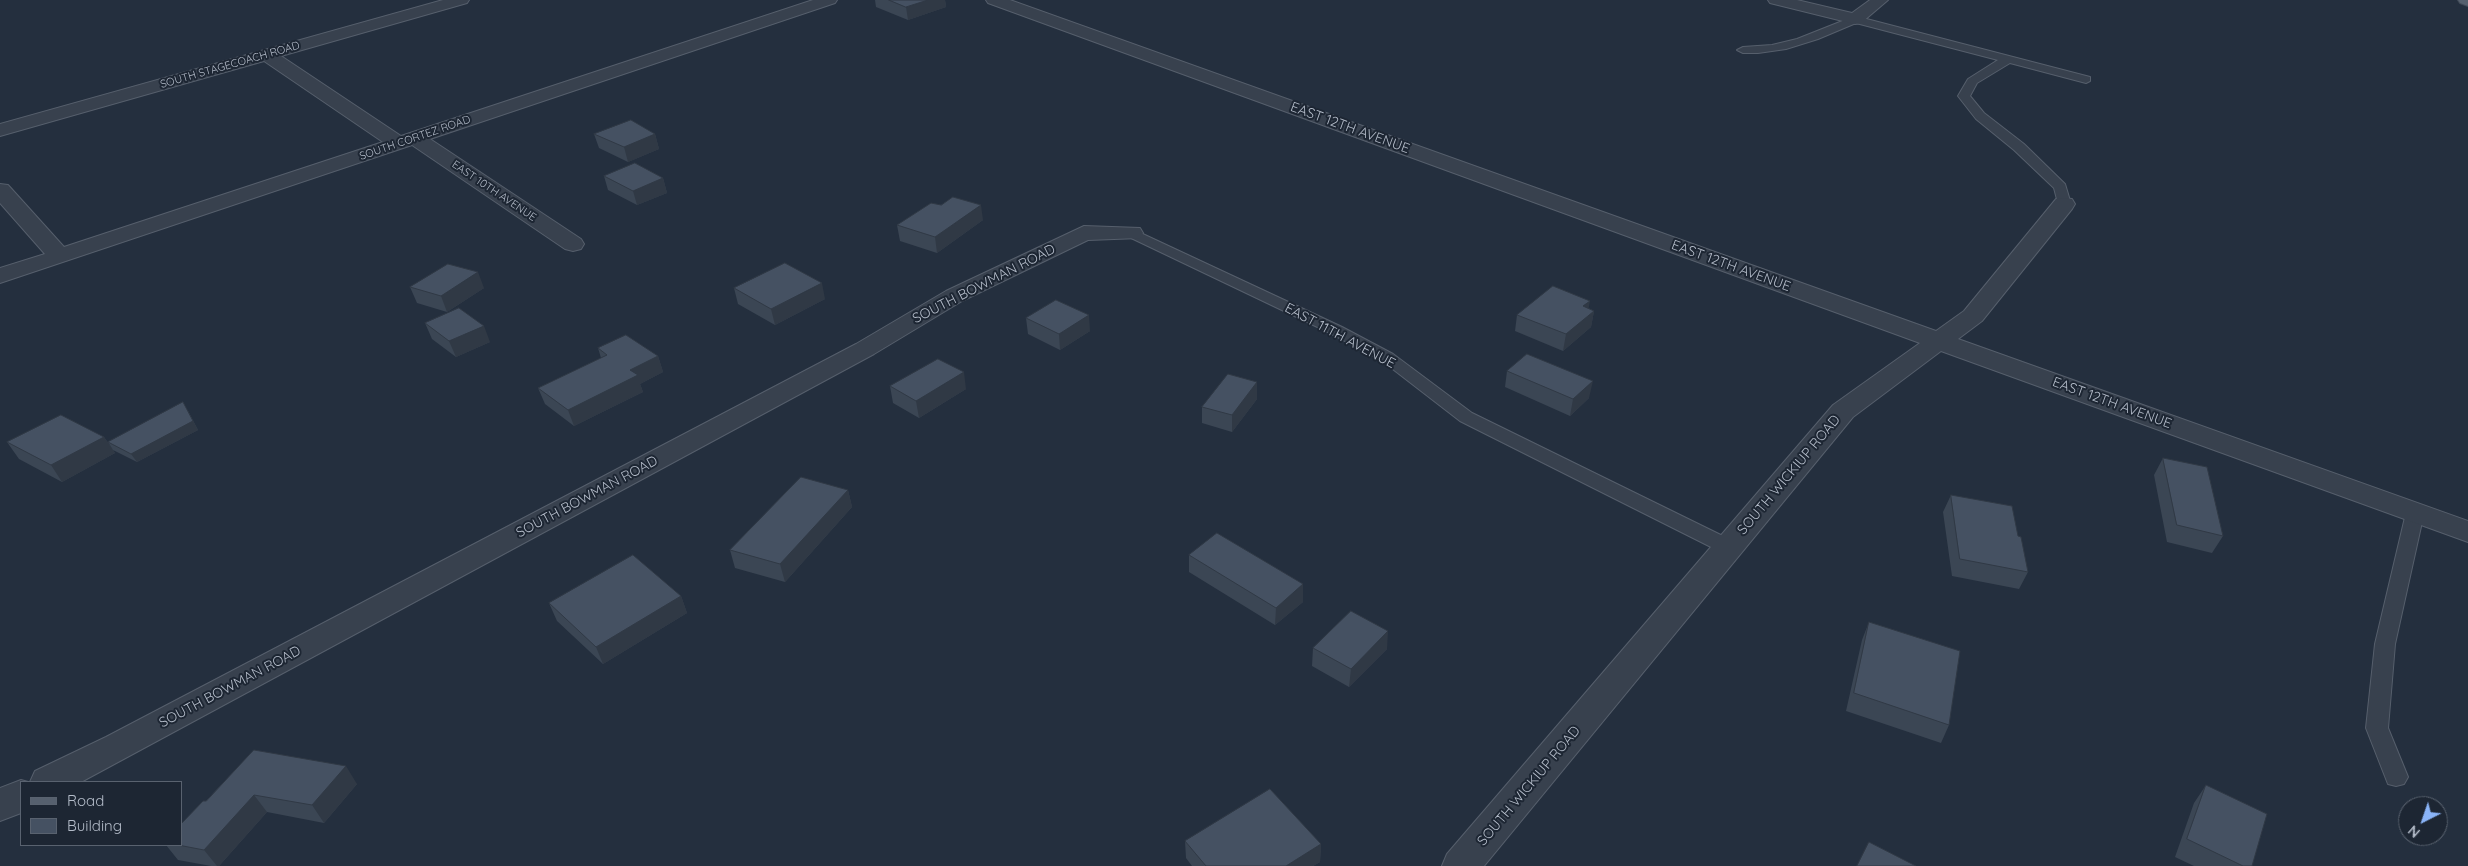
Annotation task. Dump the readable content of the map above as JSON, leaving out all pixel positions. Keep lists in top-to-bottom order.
{
  "streets": {
    "street": [
      "SOUTH STAGECOACH ROAD",
      "EAST 12TH AVENUE",
      "SOUTH CORTEZ ROAD",
      "EAST 10TH AVENUE",
      "SOUTH BOWMAN ROAD",
      "SOUTH WICKIUP ROAD"
    ],
    "lane": ["EAST 11TH AVENUE"]
  },
  "crossings": [
    ["SOUTH STAGECOACH ROAD", "EAST 10TH AVENUE"],
    ["EAST 12TH AVENUE", "SOUTH WICKIUP ROAD"],
    ["SOUTH CORTEZ ROAD", "EAST 10TH AVENUE"],
    ["SOUTH BOWMAN ROAD", "EAST 11TH AVENUE"],
    ["EAST 11TH AVENUE", "SOUTH WICKIUP ROAD"]
  ],
  "legend": ["Road", "Building"],
  "north": "bottom left"
}
